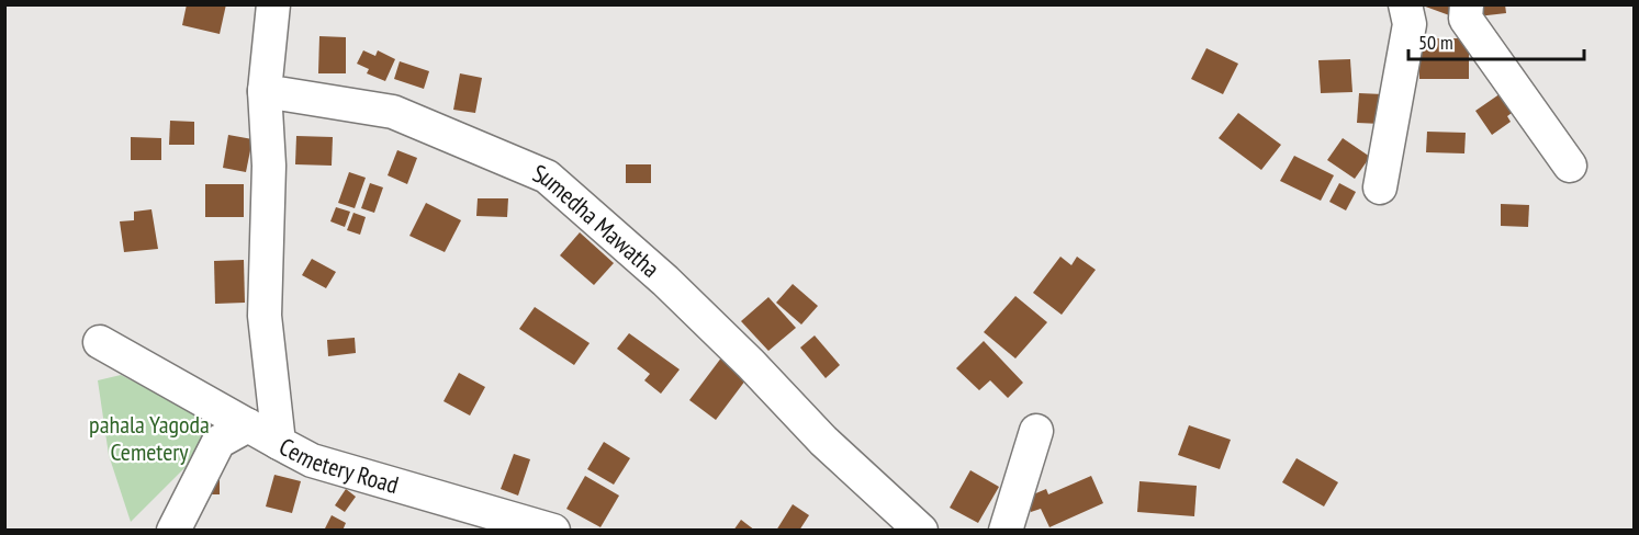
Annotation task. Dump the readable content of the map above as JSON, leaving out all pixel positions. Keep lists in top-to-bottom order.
{
  "streets": {
    "street": ["Sumedha Mawatha", "Cemetery Road"]
  },
  "crossings": [
    ["Sumedha Mawatha", "Cemetery Road"]
  ],
  "parks": ["pahala Yagoda Cemetery"],
  "scale_bar": "50 m"
}
